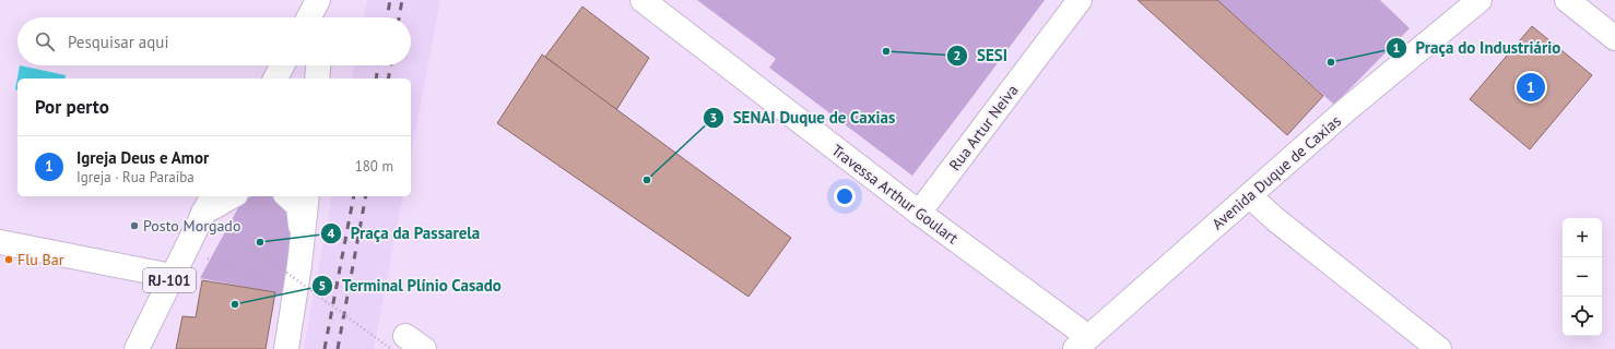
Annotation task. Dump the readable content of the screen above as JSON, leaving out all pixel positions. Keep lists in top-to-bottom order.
{
  "streets": {
    "street": [
      "Rua Artur Neiva",
      "Avenida Duque de Caxias",
      "Travessa Arthur Goulart",
      "RJ-101"
    ]
  },
  "crossings": [
    ["Rua Artur Neiva", "Travessa Arthur Goulart"],
    ["Avenida Duque de Caxias", "Travessa Arthur Goulart"]
  ],
  "places": [
    "SESI",
    "Praça do Industriário",
    "SENAI Duque de Caxias",
    "Posto Morgado",
    "Praça da Passarela",
    "Flu Bar",
    "Terminal Plínio Casado"
  ],
  "page": {
    "search": "Pesquisar aqui",
    "pins": "1",
    "heading": "Por perto",
    "list": [
      {
        "mark": "1",
        "name": "Igreja Deus e Amor",
        "note": "Igreja · Rua Paraíba",
        "value": "180 m"
      }
    ],
    "map_buttons": ["+", "−"]
  }
}
